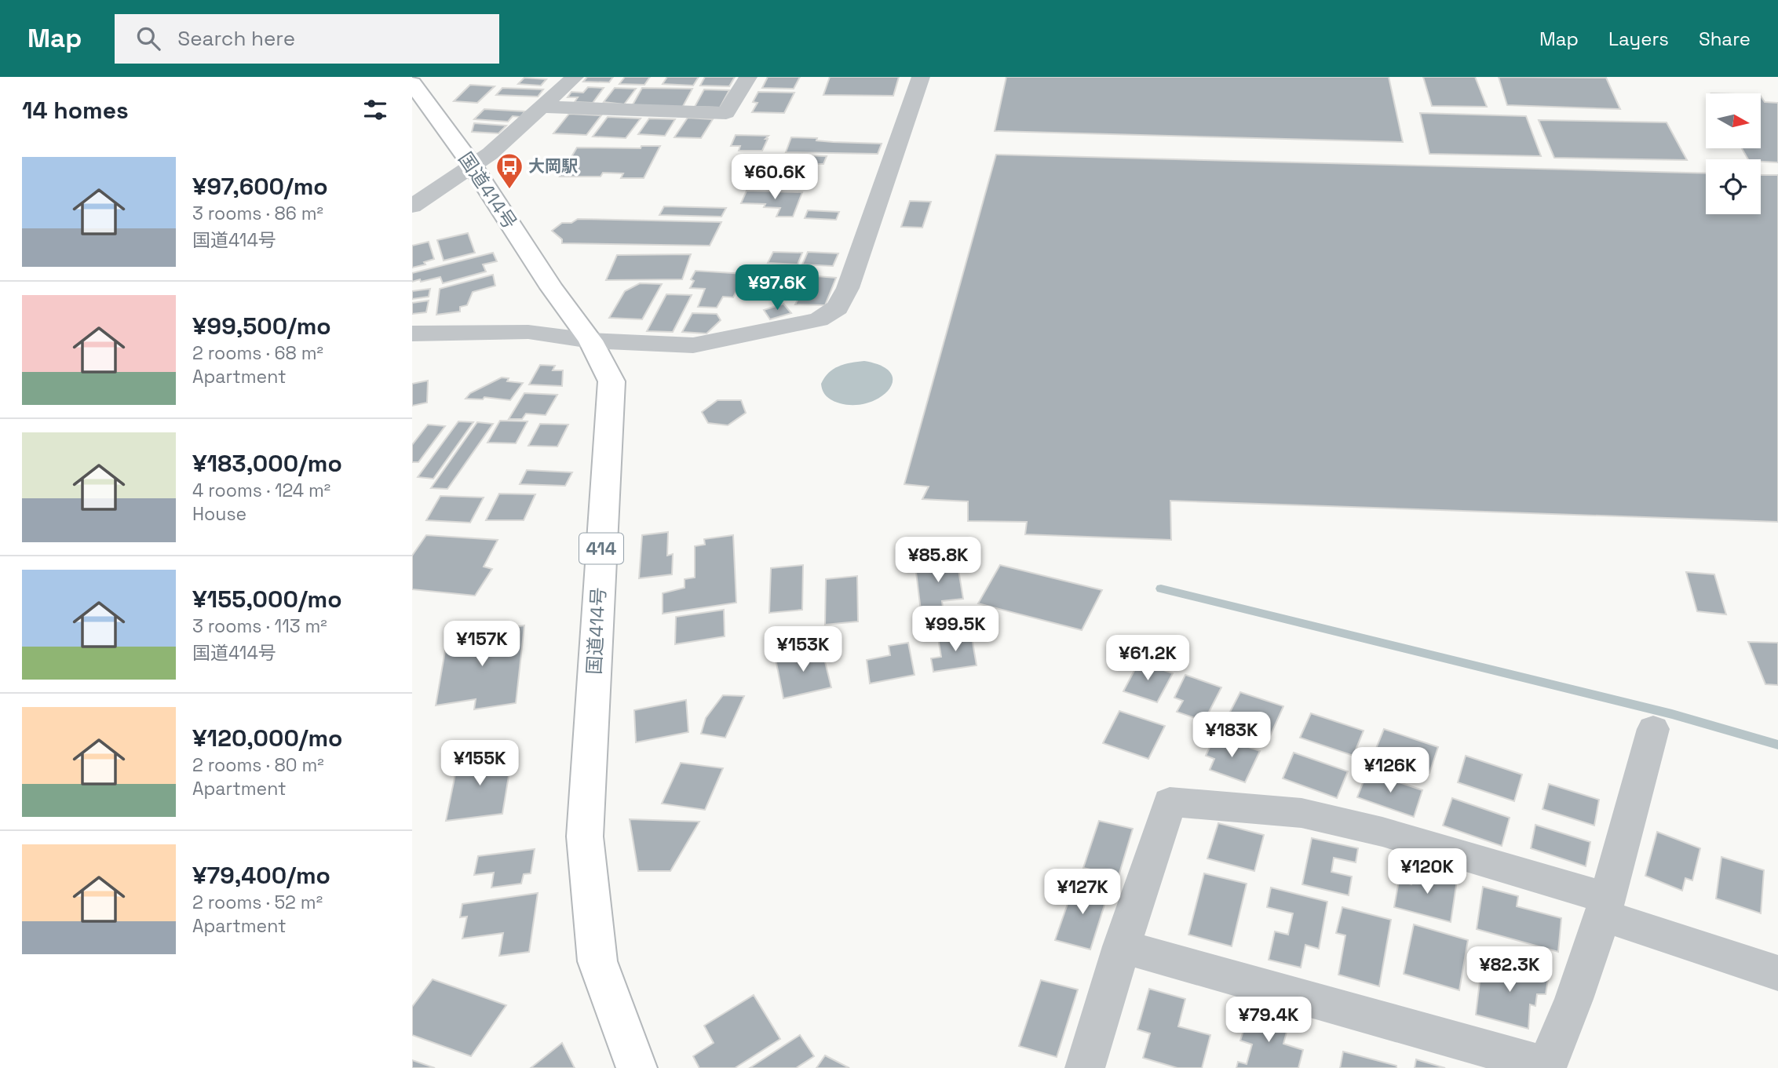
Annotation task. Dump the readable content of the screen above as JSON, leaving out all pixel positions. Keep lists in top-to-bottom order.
{
  "streets": {
    "highway": ["国道414号", "414"]
  },
  "places": {
    "bus stop": ["大岡駅"]
  },
  "north": "right",
  "page": {
    "header": "Map",
    "search": "Search here",
    "nav": ["Map", "Layers", "Share"],
    "heading": "14 homes",
    "list": [
      {
        "name": "¥97,600/mo",
        "note": "3 rooms · 86 m² · 国道414号"
      },
      {
        "name": "¥99,500/mo",
        "note": "2 rooms · 68 m² · Apartment"
      },
      {
        "name": "¥183,000/mo",
        "note": "4 rooms · 124 m² · House"
      },
      {
        "name": "¥155,000/mo",
        "note": "3 rooms · 113 m² · 国道414号"
      },
      {
        "name": "¥120,000/mo",
        "note": "2 rooms · 80 m² · Apartment"
      },
      {
        "name": "¥79,400/mo",
        "note": "2 rooms · 52 m² · Apartment"
      }
    ],
    "price": [
      "¥60.6K",
      "¥97.6K",
      "¥85.8K",
      "¥99.5K",
      "¥157K",
      "¥153K",
      "¥61.2K",
      "¥183K",
      "¥155K",
      "¥126K",
      "¥120K",
      "¥127K",
      "¥82.3K",
      "¥79.4K"
    ]
  }
}
